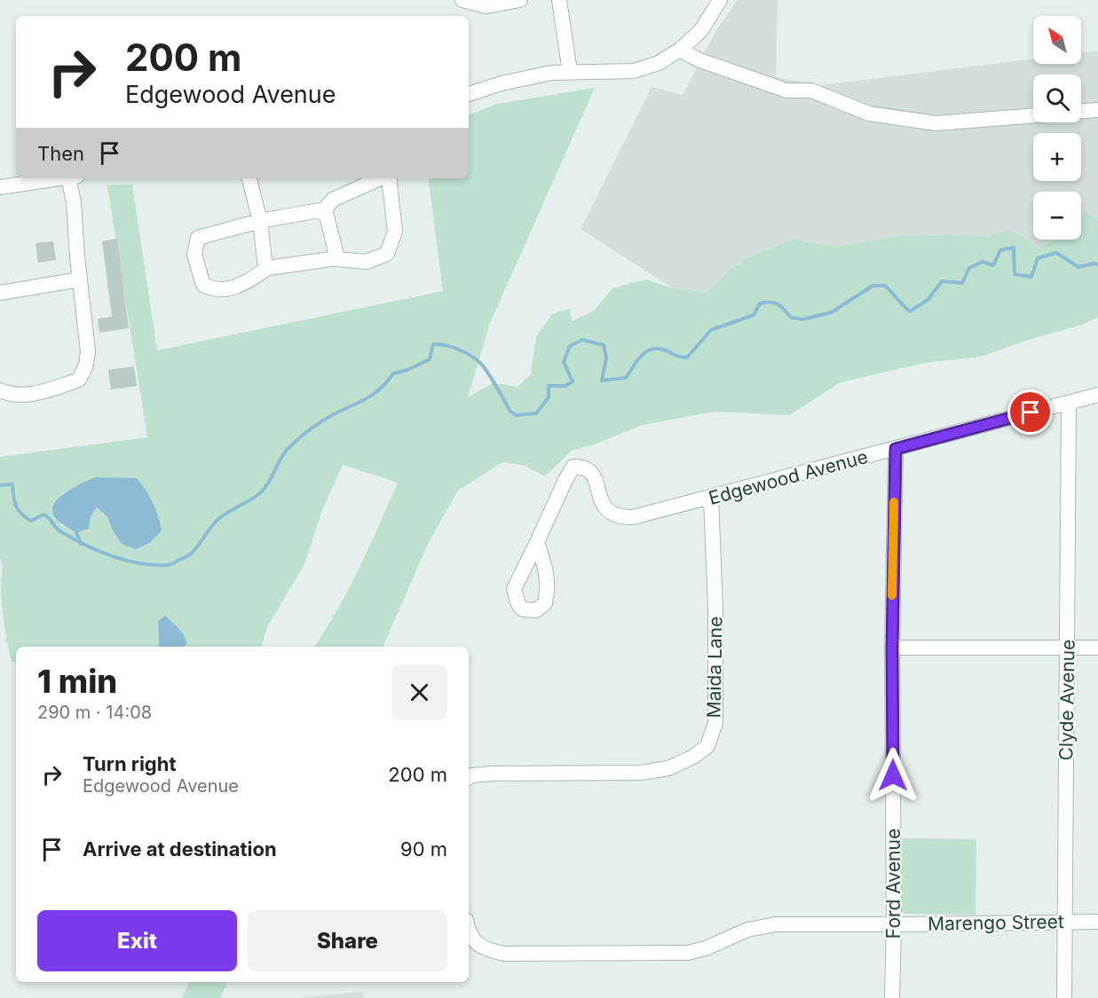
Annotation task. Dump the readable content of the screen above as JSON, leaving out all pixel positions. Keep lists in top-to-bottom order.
{
  "streets": {
    "street": [
      "Edgewood Avenue",
      "Maida Lane",
      "Clyde Avenue",
      "Ford Avenue",
      "Marengo Street"
    ]
  },
  "crossings": [
    ["Edgewood Avenue", "Maida Lane"],
    ["Edgewood Avenue", "Clyde Avenue"],
    ["Edgewood Avenue", "Ford Avenue"],
    ["Clyde Avenue", "Marengo Street"],
    ["Ford Avenue", "Marengo Street"]
  ],
  "north": "top left",
  "page": {
    "map_buttons": ["+", "−"],
    "turn": ["200 m", "Edgewood Avenue"],
    "then": "Then",
    "heading": ["1 min", "290 m · 14:08"],
    "list": [
      {
        "name": "Turn right",
        "note": "Edgewood Avenue",
        "value": "200 m"
      },
      {
        "name": "Arrive at destination",
        "value": "90 m"
      }
    ],
    "buttons": ["Exit", "Share"]
  }
}
